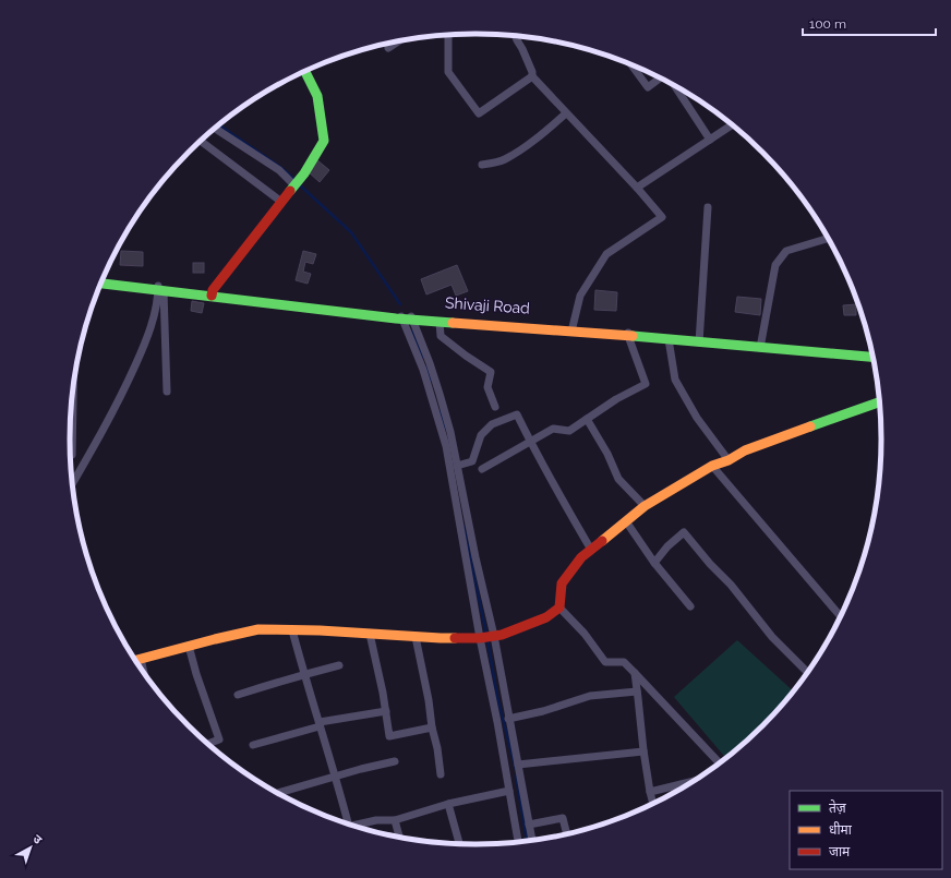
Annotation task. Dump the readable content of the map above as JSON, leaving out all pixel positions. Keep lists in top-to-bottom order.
{
  "streets": {
    "main road": ["Shivaji Road"]
  },
  "legend": ["तेज़", "धीमा", "जाम"],
  "scale_bar": "100 m",
  "north": "top right"
}
